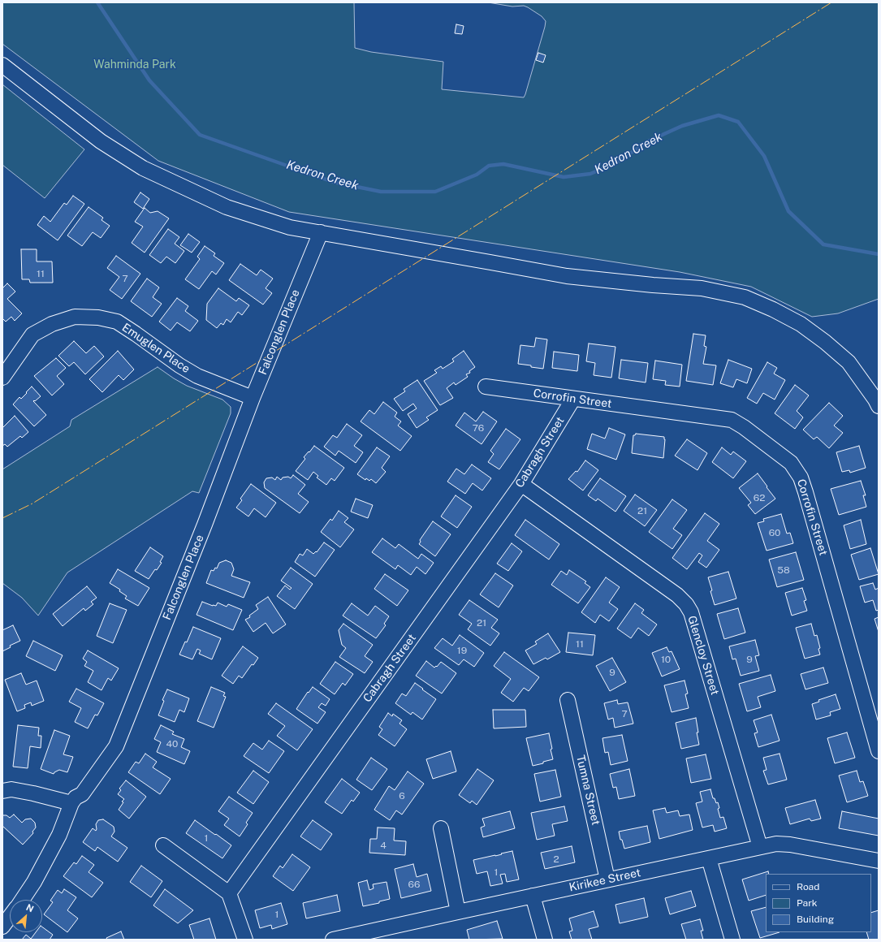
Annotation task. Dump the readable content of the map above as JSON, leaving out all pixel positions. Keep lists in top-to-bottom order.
{
  "streets": {
    "street": [
      "Falconglen Place",
      "Emuglen Place",
      "Corrofin Street",
      "Cabragh Street",
      "Glencloy Street",
      "Tumna Street",
      "Kirikee Street"
    ]
  },
  "crossings": [
    ["Falconglen Place", "Emuglen Place"],
    ["Corrofin Street", "Cabragh Street"],
    ["Cabragh Street", "Glencloy Street"],
    ["Glencloy Street", "Kirikee Street"],
    ["Tumna Street", "Kirikee Street"]
  ],
  "water": ["Kedron Creek"],
  "parks": ["Wahminda Park"],
  "house_numbers": [
    "11",
    "7",
    "76",
    "62",
    "21",
    "60",
    "58",
    "21",
    "11",
    "19",
    "10",
    "9",
    "9",
    "7",
    "40",
    "6",
    "1",
    "4",
    "2",
    "1",
    "66",
    "1"
  ],
  "legend": ["Road", "Park", "Building"],
  "north": "top right"
}
